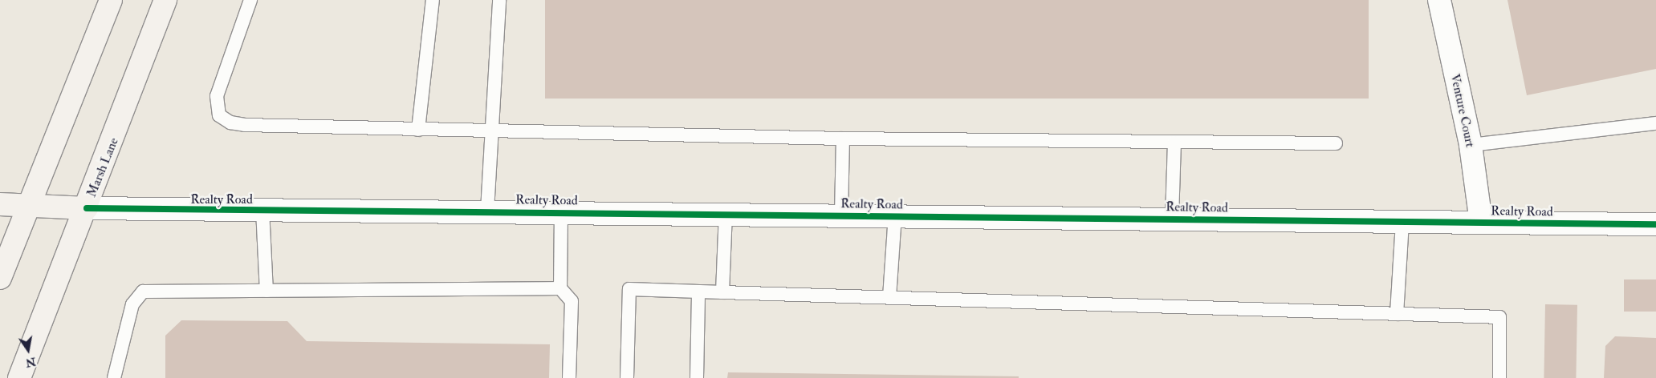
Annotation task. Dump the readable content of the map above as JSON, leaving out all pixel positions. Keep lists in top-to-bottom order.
{
  "streets": {
    "main road": ["Marsh Lane"],
    "street": ["Venture Court", "Realty Road"]
  },
  "crossings": [
    ["Venture Court", "Realty Road"],
    ["Marsh Lane", "Realty Road"]
  ],
  "north": "bottom"
}
